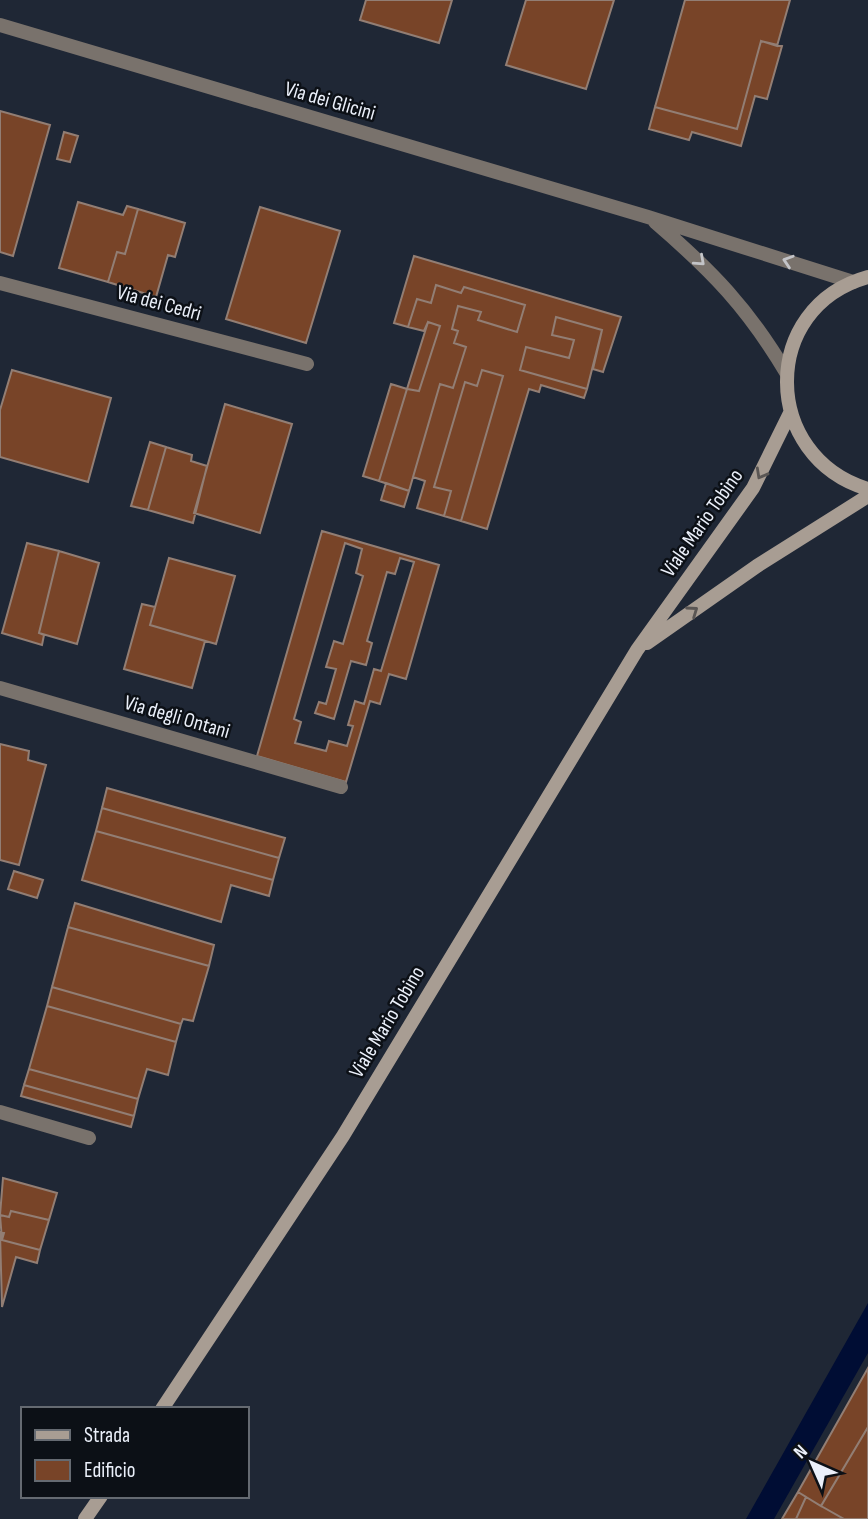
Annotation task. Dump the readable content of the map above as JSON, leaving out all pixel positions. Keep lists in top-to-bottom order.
{
  "streets": {
    "main road": ["Viale Mario Tobino"],
    "street": ["Via dei Glicini", "Via dei Cedri", "Via degli Ontani"]
  },
  "legend": ["Strada", "Edificio"],
  "north": "top left"
}
